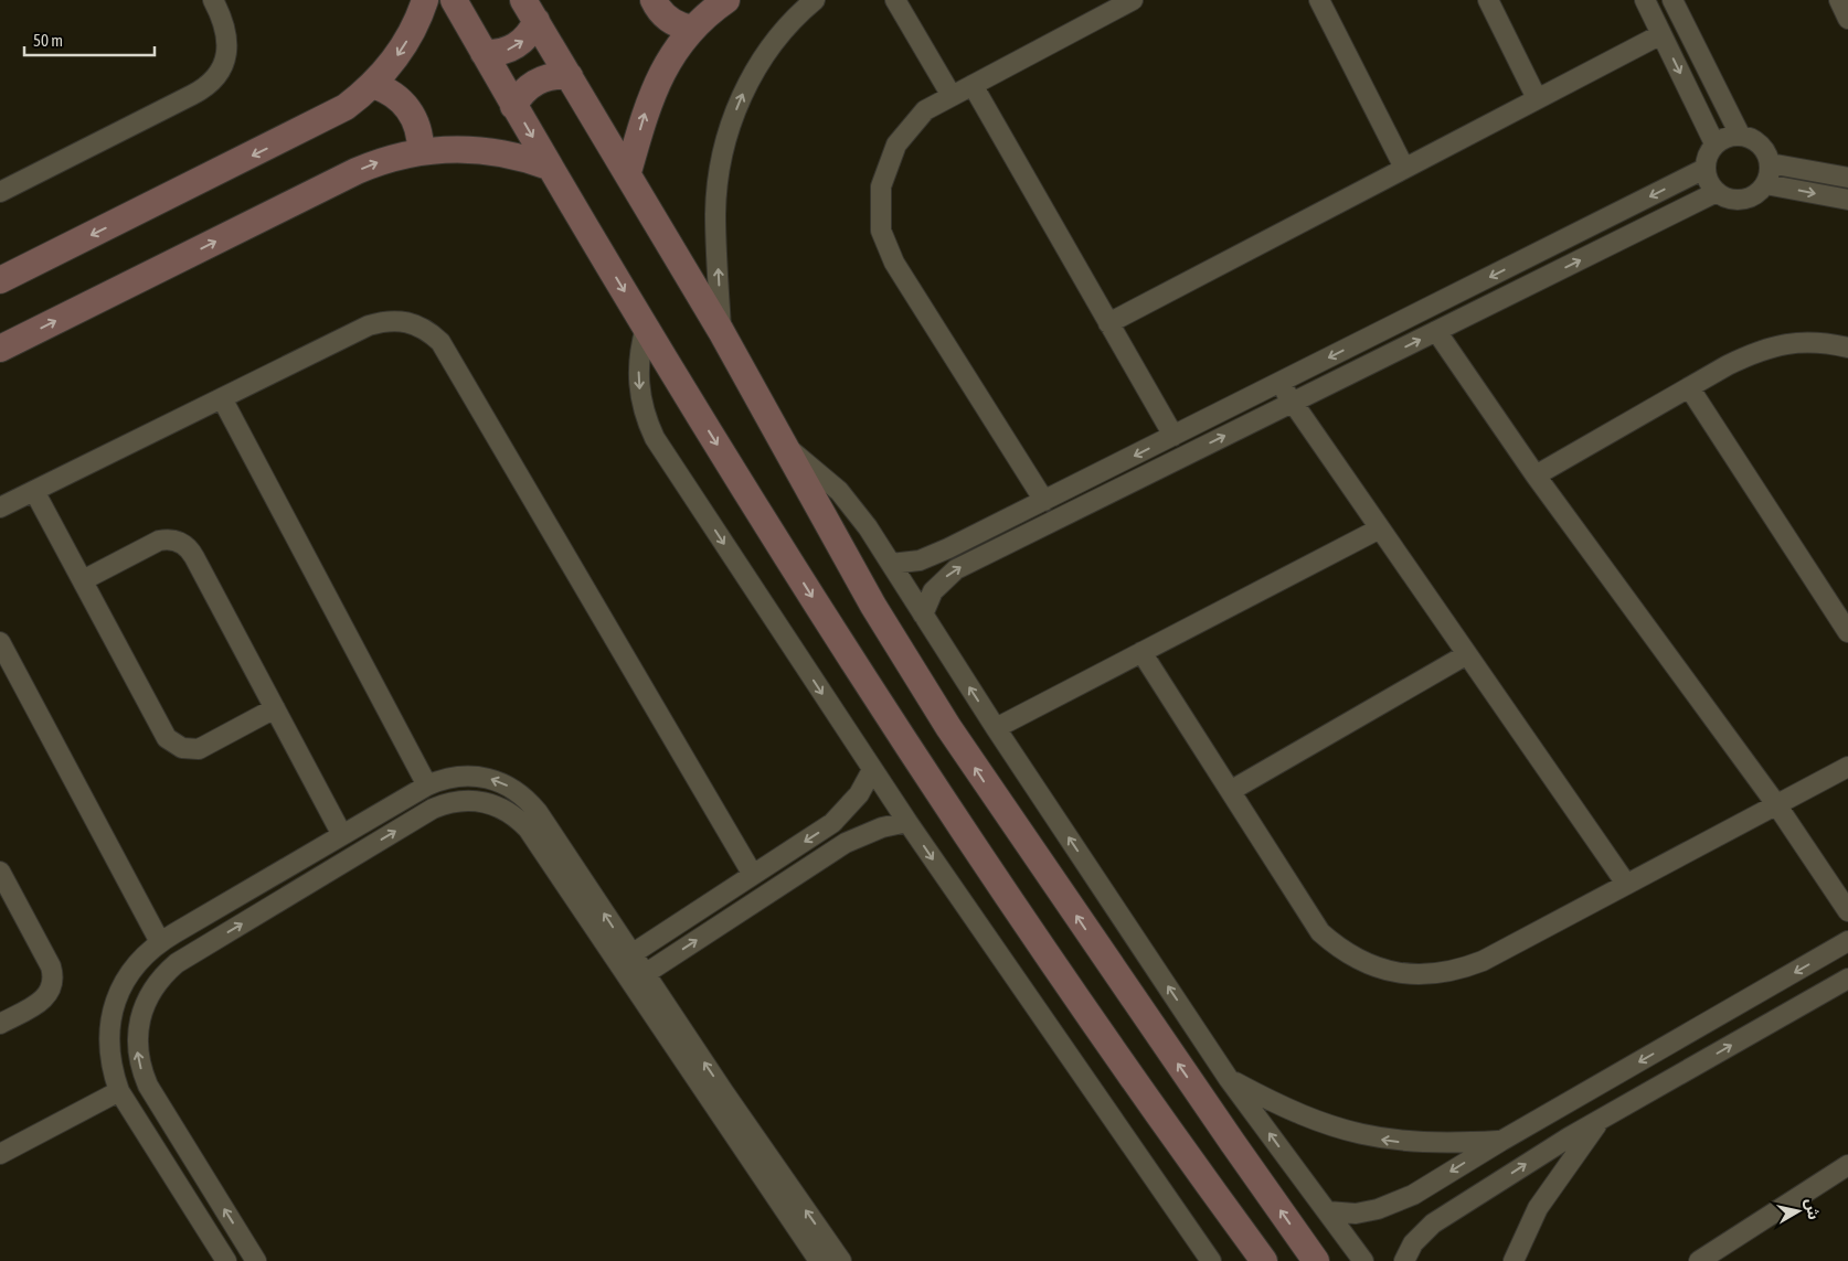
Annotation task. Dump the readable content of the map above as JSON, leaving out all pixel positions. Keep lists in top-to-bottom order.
{
  "scale_bar": "50 m",
  "north": "right"
}
